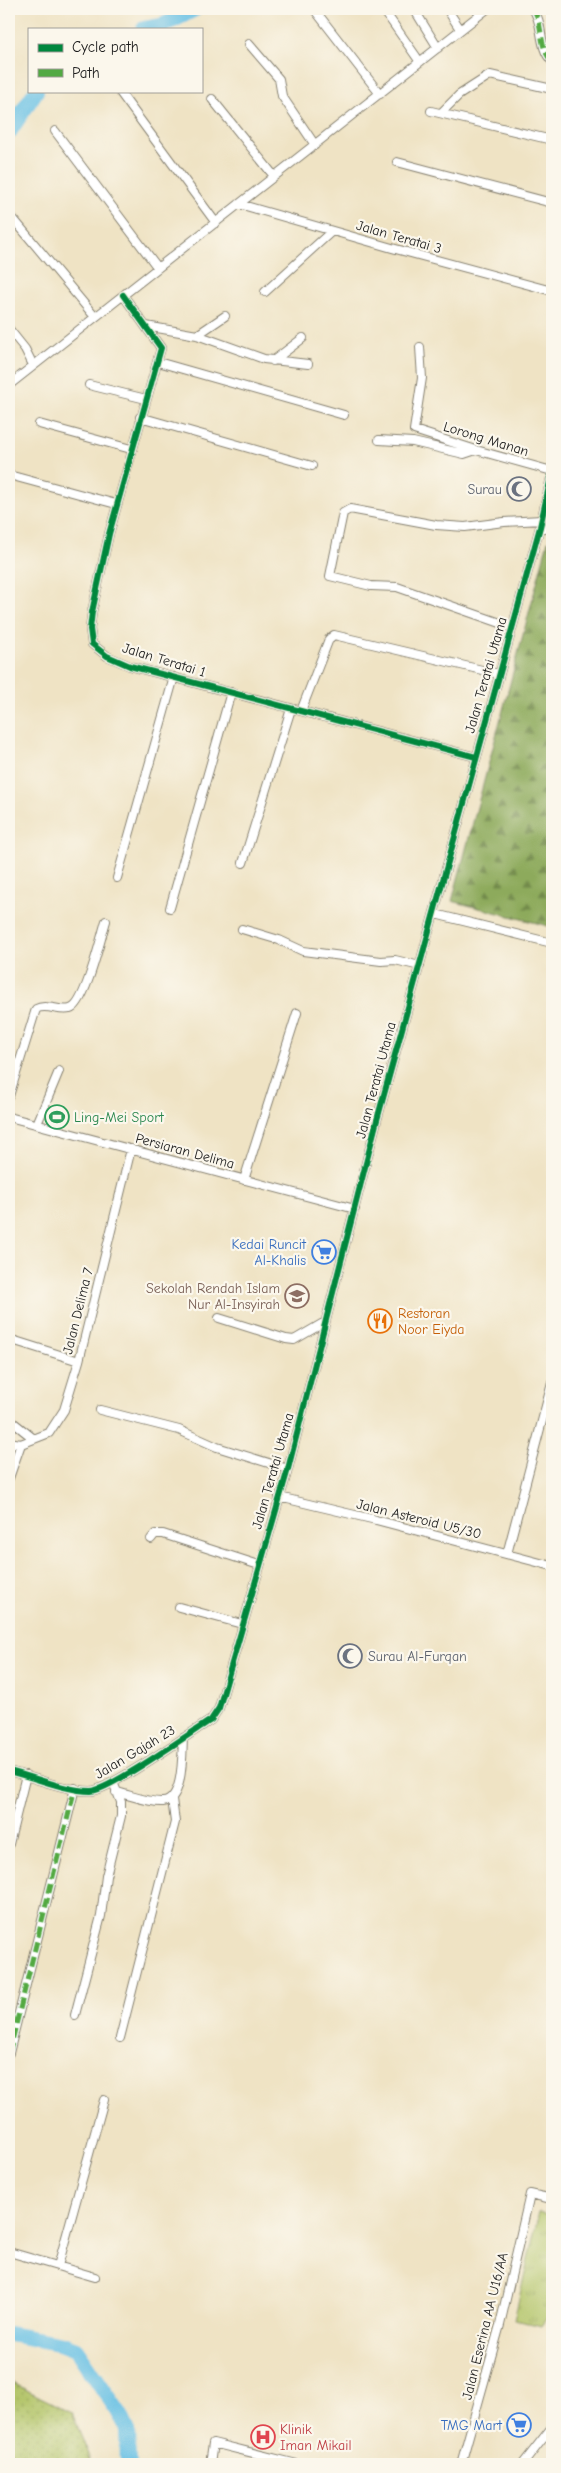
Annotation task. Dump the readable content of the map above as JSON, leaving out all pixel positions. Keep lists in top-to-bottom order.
{
  "streets": {
    "street": [
      "Jalan Teratai 3",
      "Lorong Manan",
      "Jalan Teratai 1",
      "Jalan Teratai Utama",
      "Persiaran Delima",
      "Jalan Delima 7",
      "Jalan Asteroid U5/30",
      "Jalan Gajah 23",
      "Jalan Eserina AA U16/AA"
    ]
  },
  "crossings": [
    ["Lorong Manan", "Jalan Teratai Utama"],
    ["Jalan Teratai 1", "Jalan Teratai Utama"],
    ["Jalan Teratai Utama", "Persiaran Delima"],
    ["Jalan Teratai Utama", "Jalan Asteroid U5/30"],
    ["Jalan Teratai Utama", "Jalan Gajah 23"],
    ["Persiaran Delima", "Jalan Delima 7"]
  ],
  "places": {
    "mosque": ["Surau", "Surau Al-Furqan"],
    "sports": ["Ling-Mei Sport"],
    "supermarket": ["Kedai Runcit Al-Khalis", "TMG Mart"],
    "school or university": ["Sekolah Rendah Islam Nur Al-Insyirah"],
    "restaurant": ["Restoran Noor Eiyda"],
    "hospital": ["Klinik Iman Mikail"]
  },
  "legend": ["Cycle path", "Path"]
}
